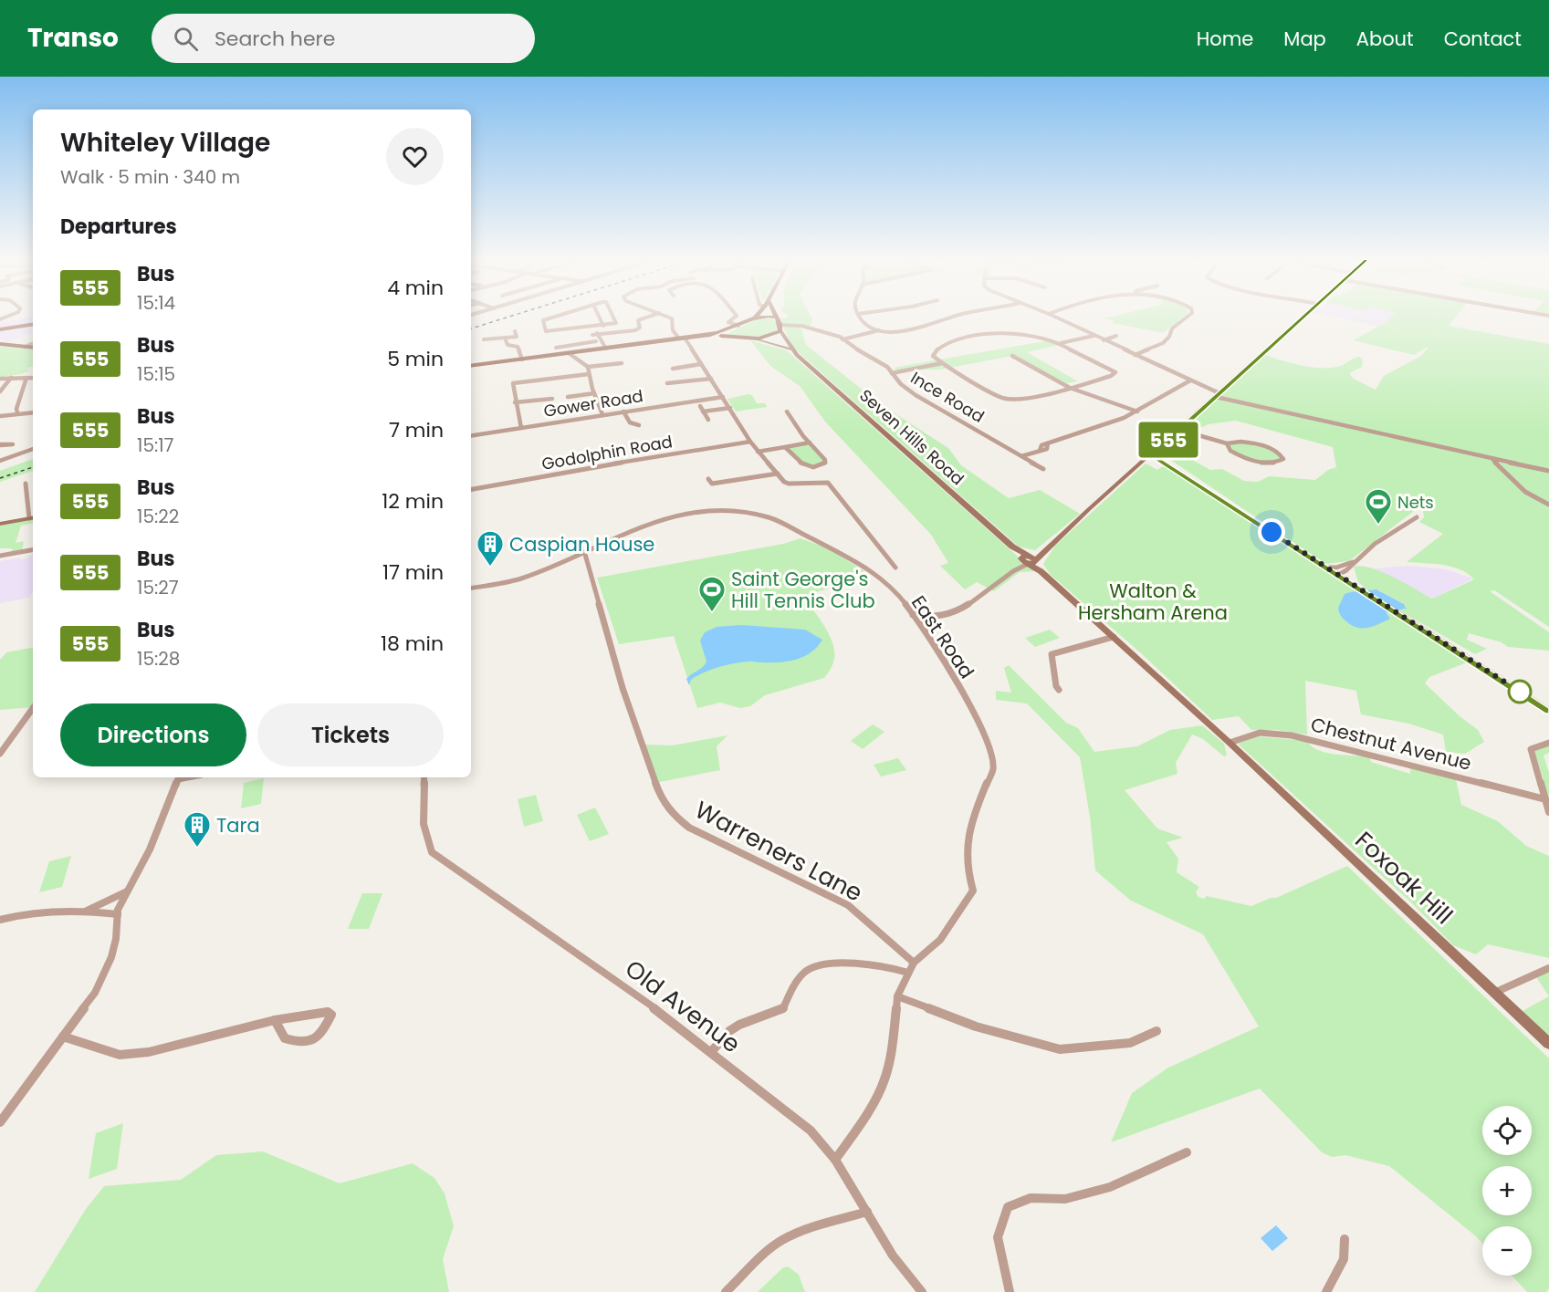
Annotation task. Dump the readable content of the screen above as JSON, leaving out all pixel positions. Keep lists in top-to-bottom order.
{
  "streets": {
    "main road": ["Seven Hills Road", "Foxoak Hill"],
    "street": [
      "Ince Road",
      "Gower Road",
      "Godolphin Road",
      "East Road",
      "Chestnut Avenue",
      "Warreners Lane",
      "Old Avenue"
    ]
  },
  "crossings": [
    ["Ince Road", "Seven Hills Road"],
    ["East Road", "Warreners Lane"],
    ["Chestnut Avenue", "Foxoak Hill"]
  ],
  "parks": ["Walton & Hersham Arena"],
  "places": {
    "sports": ["Nets", "Saint George's Hill Tennis Club"],
    "building": ["Caspian House", "Tara"]
  },
  "lines": ["bus line 555"],
  "page": {
    "header": "Transo",
    "search": "Search here",
    "nav": [
      "Home",
      "Map",
      "About",
      "Contact"
    ],
    "on_map": "555",
    "heading": [
      ["Whiteley Village", "Walk · 5 min · 340 m"],
      "Departures"
    ],
    "list": [
      {
        "mark": "555",
        "name": "Bus",
        "note": "15:14",
        "value": "4 min"
      },
      {
        "mark": "555",
        "name": "Bus",
        "note": "15:15",
        "value": "5 min"
      },
      {
        "mark": "555",
        "name": "Bus",
        "note": "15:17",
        "value": "7 min"
      },
      {
        "mark": "555",
        "name": "Bus",
        "note": "15:22",
        "value": "12 min"
      },
      {
        "mark": "555",
        "name": "Bus",
        "note": "15:27",
        "value": "17 min"
      },
      {
        "mark": "555",
        "name": "Bus",
        "note": "15:28",
        "value": "18 min"
      }
    ],
    "buttons": ["Directions", "Tickets"],
    "map_buttons": ["+", "−"]
  }
}
